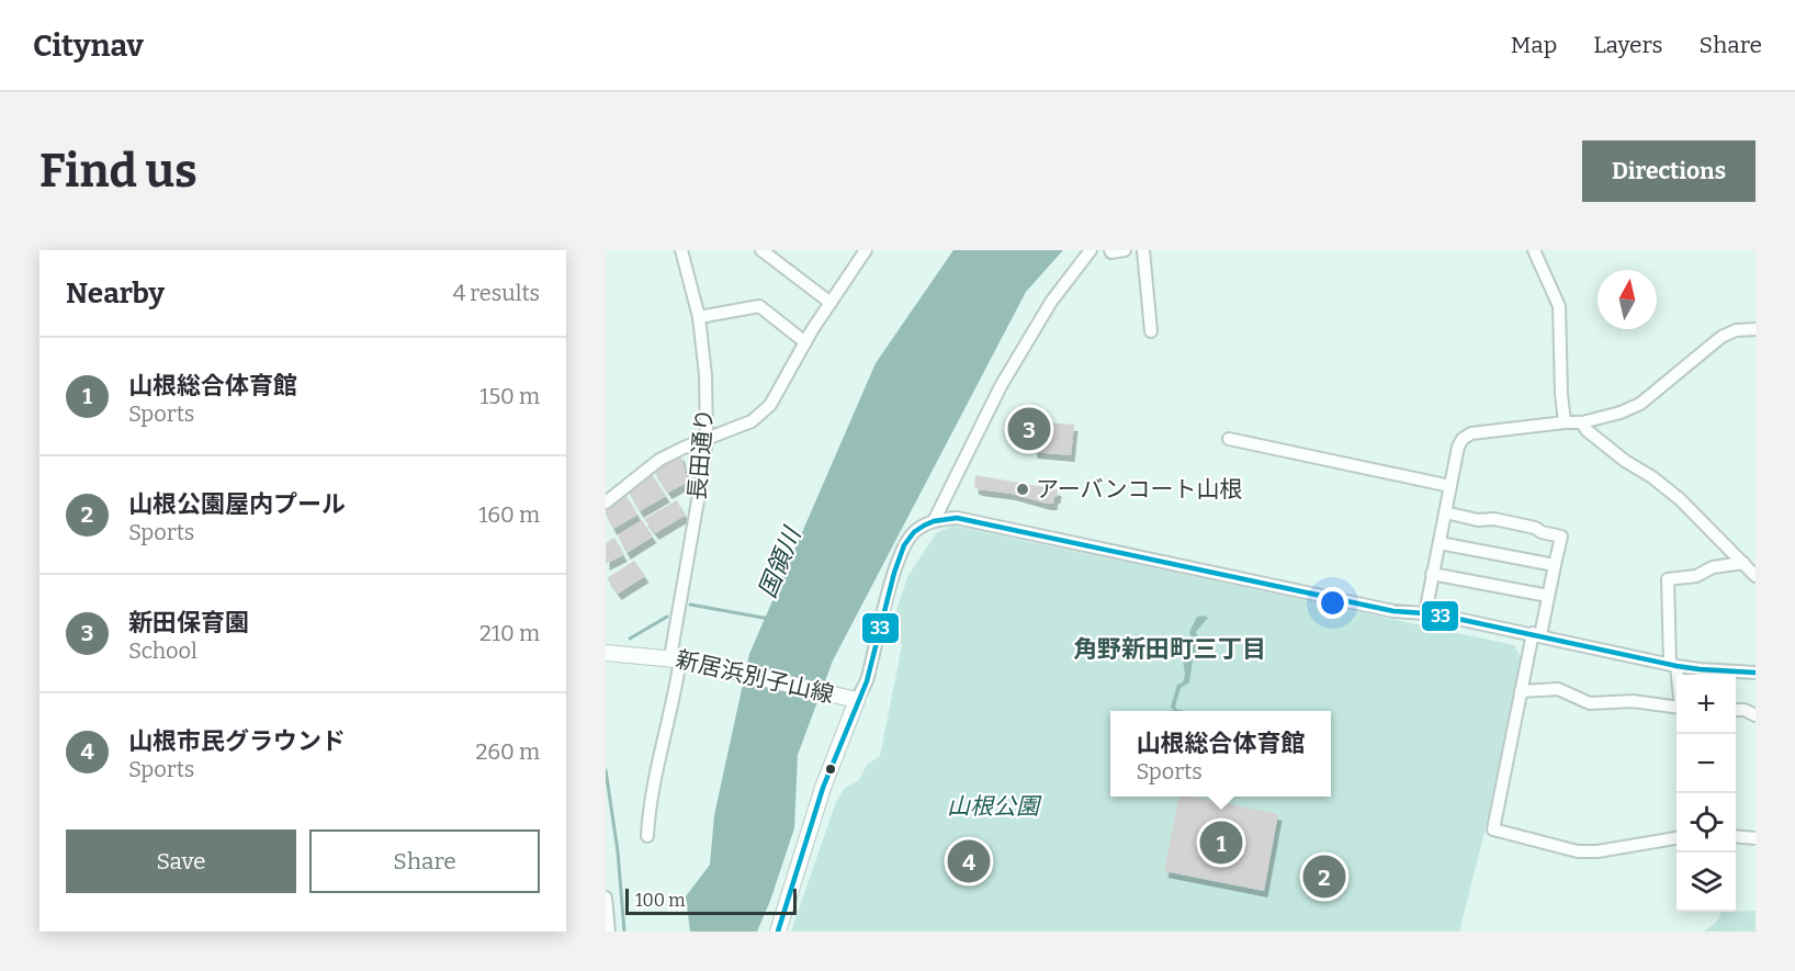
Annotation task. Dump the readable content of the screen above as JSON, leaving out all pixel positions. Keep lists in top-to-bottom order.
{
  "streets": {
    "main road": ["新居浜別子山線"],
    "street": ["長田通り"]
  },
  "crossings": [
    ["長田通り", "新居浜別子山線"]
  ],
  "districts": ["角野新田町三丁目"],
  "water": ["国領川"],
  "parks": ["山根公園"],
  "places": ["アーバンコート山根"],
  "lines": ["transit line 33"],
  "scale_bar": "100 m",
  "north": "top",
  "page": {
    "header": "Citynav",
    "nav": ["Map", "Layers", "Share"],
    "buttons": [
      "Directions",
      ["Save", "Share"]
    ],
    "title": "Find us",
    "heading": ["Nearby", "4 results"],
    "list": [
      {
        "mark": "1",
        "name": "山根総合体育館",
        "note": "Sports",
        "value": "150 m"
      },
      {
        "mark": "2",
        "name": "山根公園屋内プール",
        "note": "Sports",
        "value": "160 m"
      },
      {
        "mark": "3",
        "name": "新田保育園",
        "note": "School",
        "value": "210 m"
      },
      {
        "mark": "4",
        "name": "山根市民グラウンド",
        "note": "Sports",
        "value": "260 m"
      }
    ],
    "pins": [
      "3",
      "1",
      "4",
      "2"
    ],
    "map_buttons": ["+", "−"],
    "popup": ["山根総合体育館", "Sports"],
    "scale": "100 m"
  }
}
